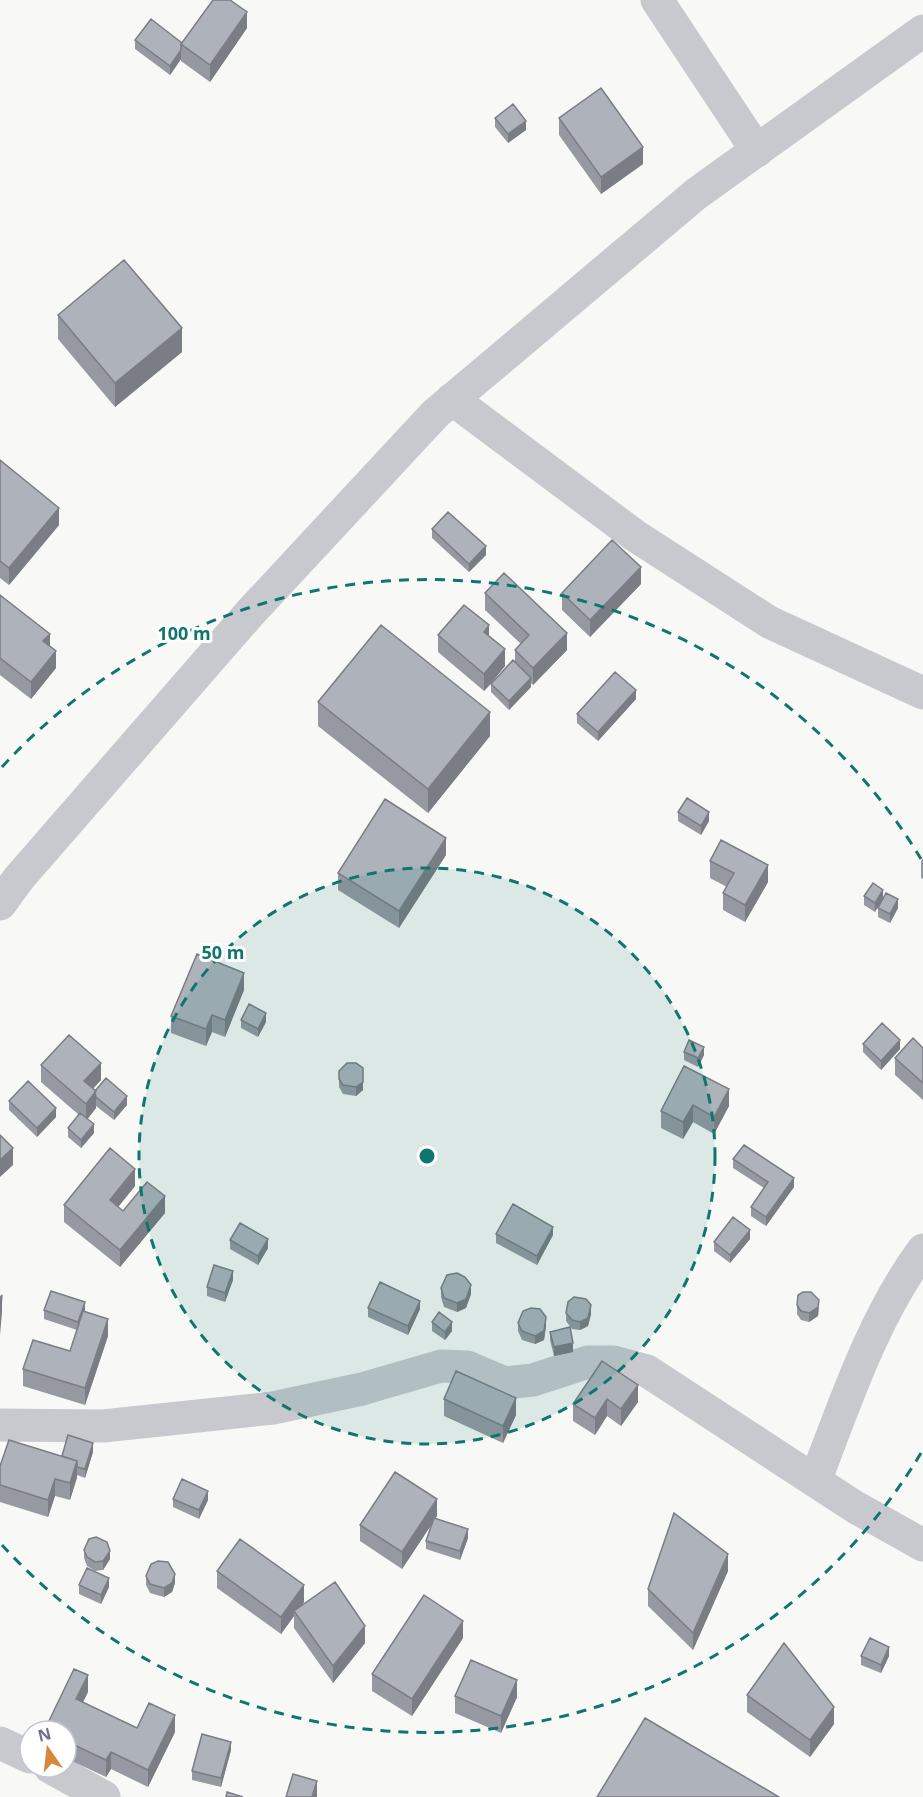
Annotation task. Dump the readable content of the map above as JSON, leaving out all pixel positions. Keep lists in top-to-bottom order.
{
  "north": "top",
  "rings": ["100 m", "50 m"]
}
